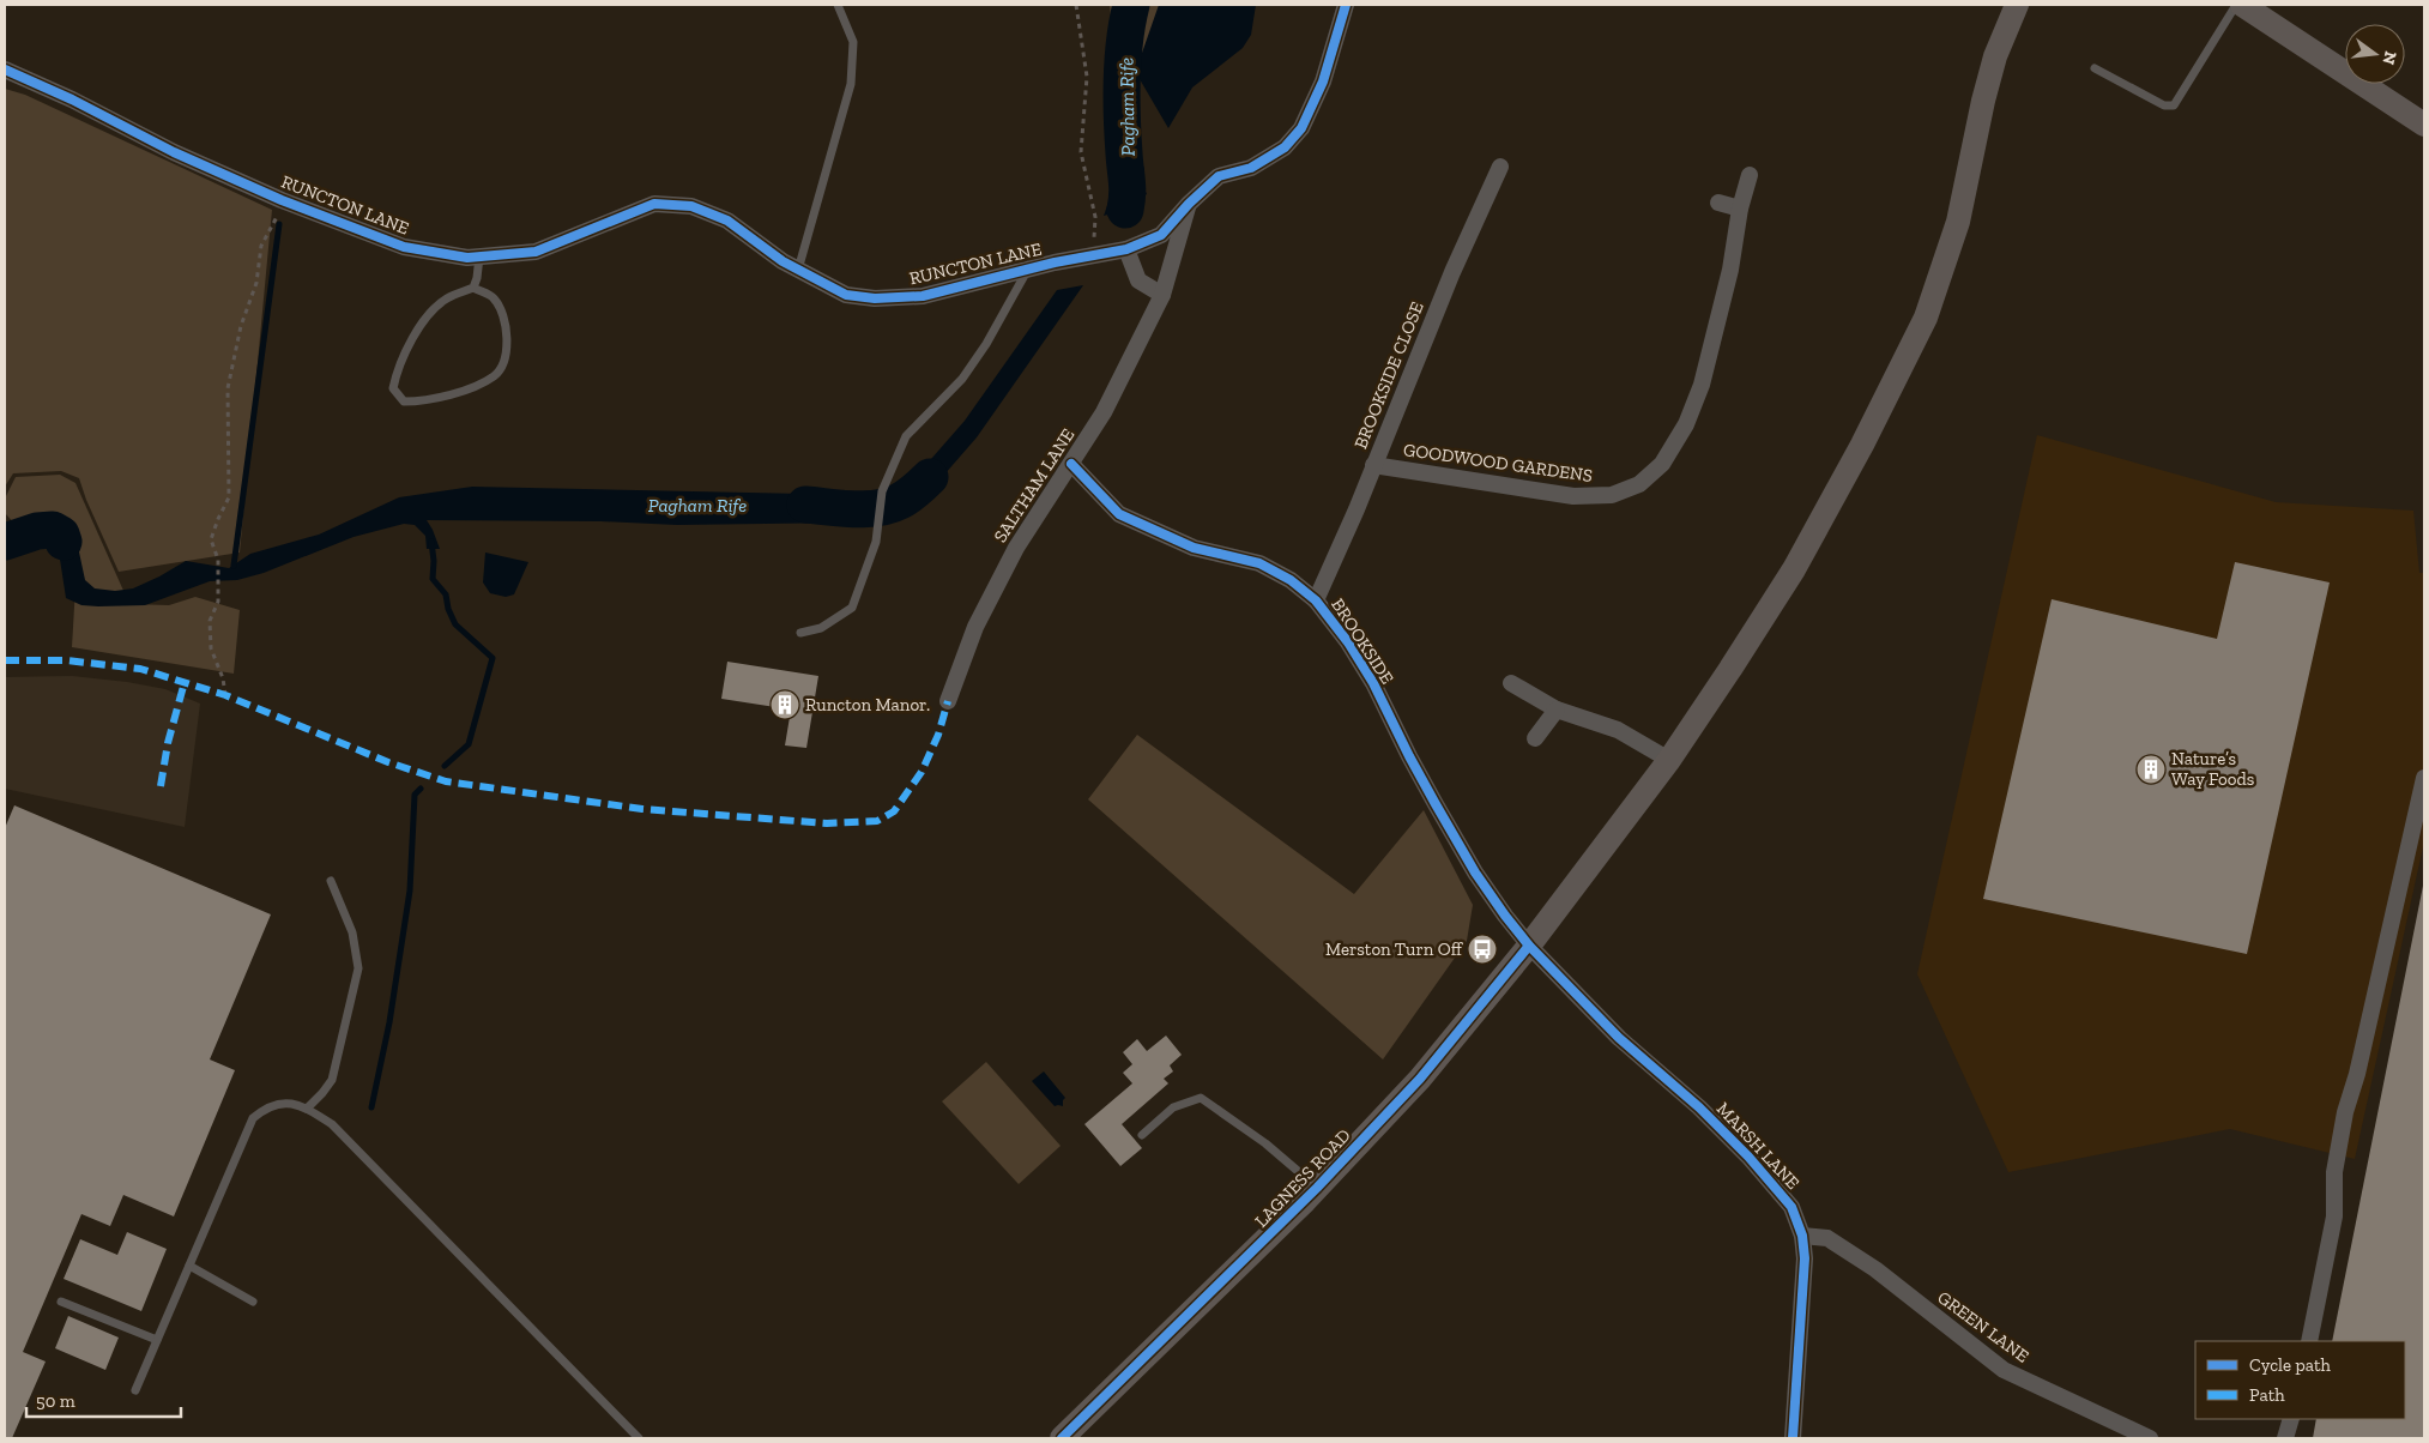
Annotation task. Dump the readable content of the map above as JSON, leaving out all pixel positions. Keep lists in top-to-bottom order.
{
  "streets": {
    "main road": ["LAGNESS ROAD"],
    "street": [
      "RUNCTON LANE",
      "BROOKSIDE CLOSE",
      "GOODWOOD GARDENS",
      "SALTHAM LANE",
      "BROOKSIDE",
      "MARSH LANE",
      "GREEN LANE"
    ]
  },
  "crossings": [
    ["RUNCTON LANE", "SALTHAM LANE"],
    ["BROOKSIDE CLOSE", "GOODWOOD GARDENS"],
    ["BROOKSIDE CLOSE", "BROOKSIDE"],
    ["SALTHAM LANE", "BROOKSIDE"],
    ["BROOKSIDE", "MARSH LANE"],
    ["BROOKSIDE", "LAGNESS ROAD"],
    ["MARSH LANE", "LAGNESS ROAD"],
    ["MARSH LANE", "GREEN LANE"]
  ],
  "water": ["Pagham Rife"],
  "places": {
    "building": ["Runcton Manor.", "Nature’s Way Foods"],
    "bus stop": ["Merston Turn Off"]
  },
  "legend": ["Cycle path", "Path"],
  "scale_bar": "50 m",
  "north": "right"
}
